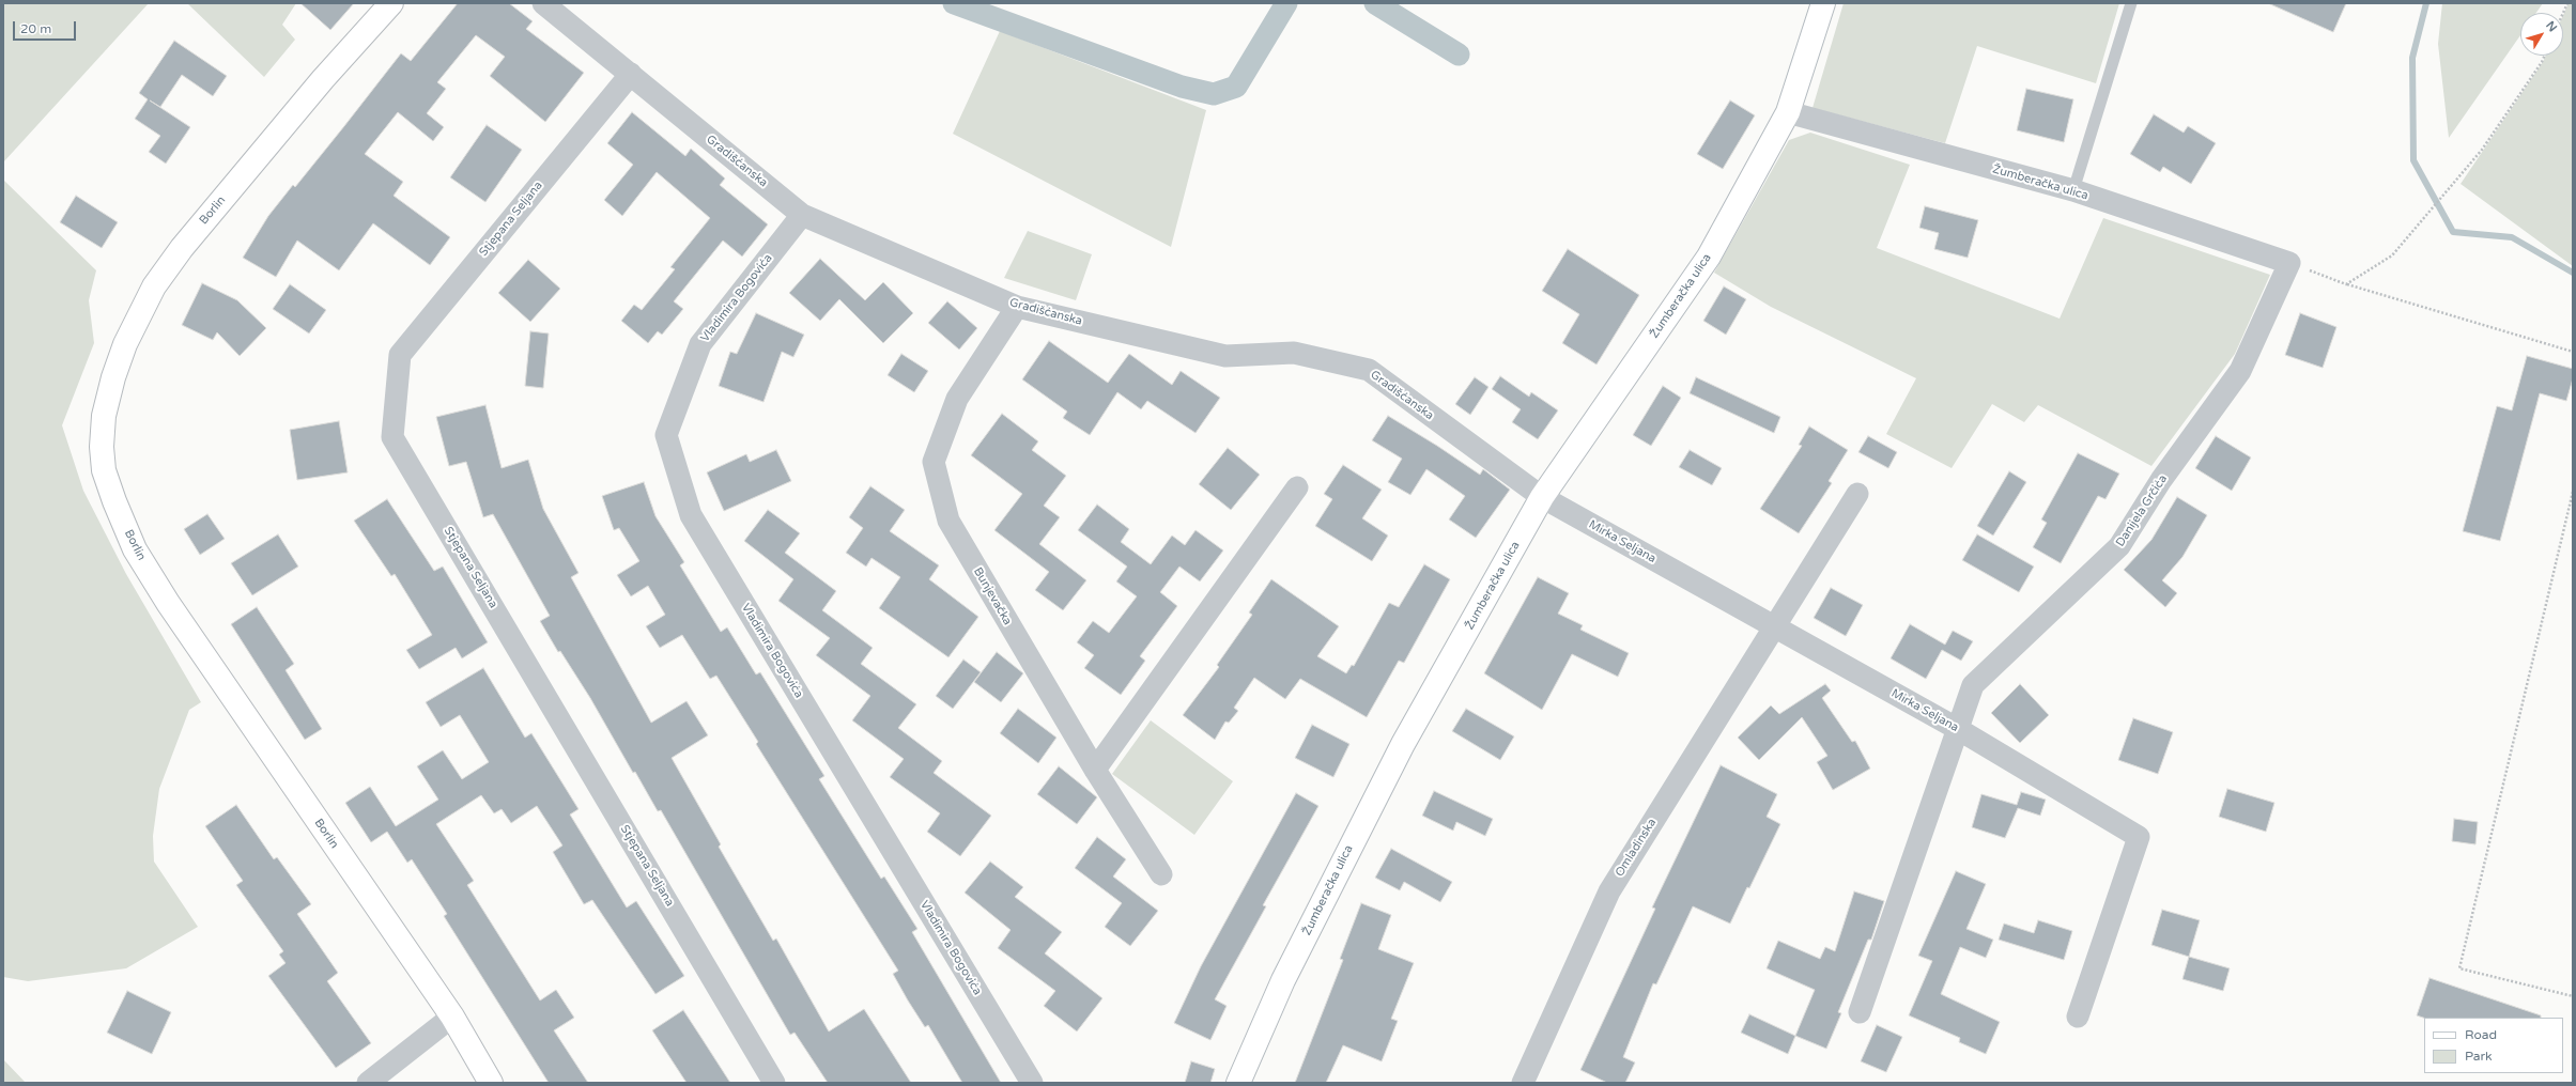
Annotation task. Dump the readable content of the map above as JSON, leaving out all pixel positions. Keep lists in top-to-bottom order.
{
  "streets": {
    "main road": ["Žumberačka ulica", "Borlin"],
    "street": [
      "Gradišćanska",
      "Stjepana Seljana",
      "Vladimira Bogovića",
      "Danijela Grčića",
      "Mirka Seljana",
      "Bunjevačka",
      "Omladinska"
    ]
  },
  "crossings": [
    ["Gradišćanska", "Žumberačka ulica"],
    ["Gradišćanska", "Stjepana Seljana"],
    ["Gradišćanska", "Vladimira Bogovića"],
    ["Gradišćanska", "Mirka Seljana"],
    ["Gradišćanska", "Bunjevačka"],
    ["Žumberačka ulica", "Danijela Grčića"],
    ["Žumberačka ulica", "Mirka Seljana"],
    ["Danijela Grčića", "Mirka Seljana"],
    ["Mirka Seljana", "Omladinska"]
  ],
  "legend": ["Road", "Park"],
  "scale_bar": "20 m",
  "north": "top right"
}
